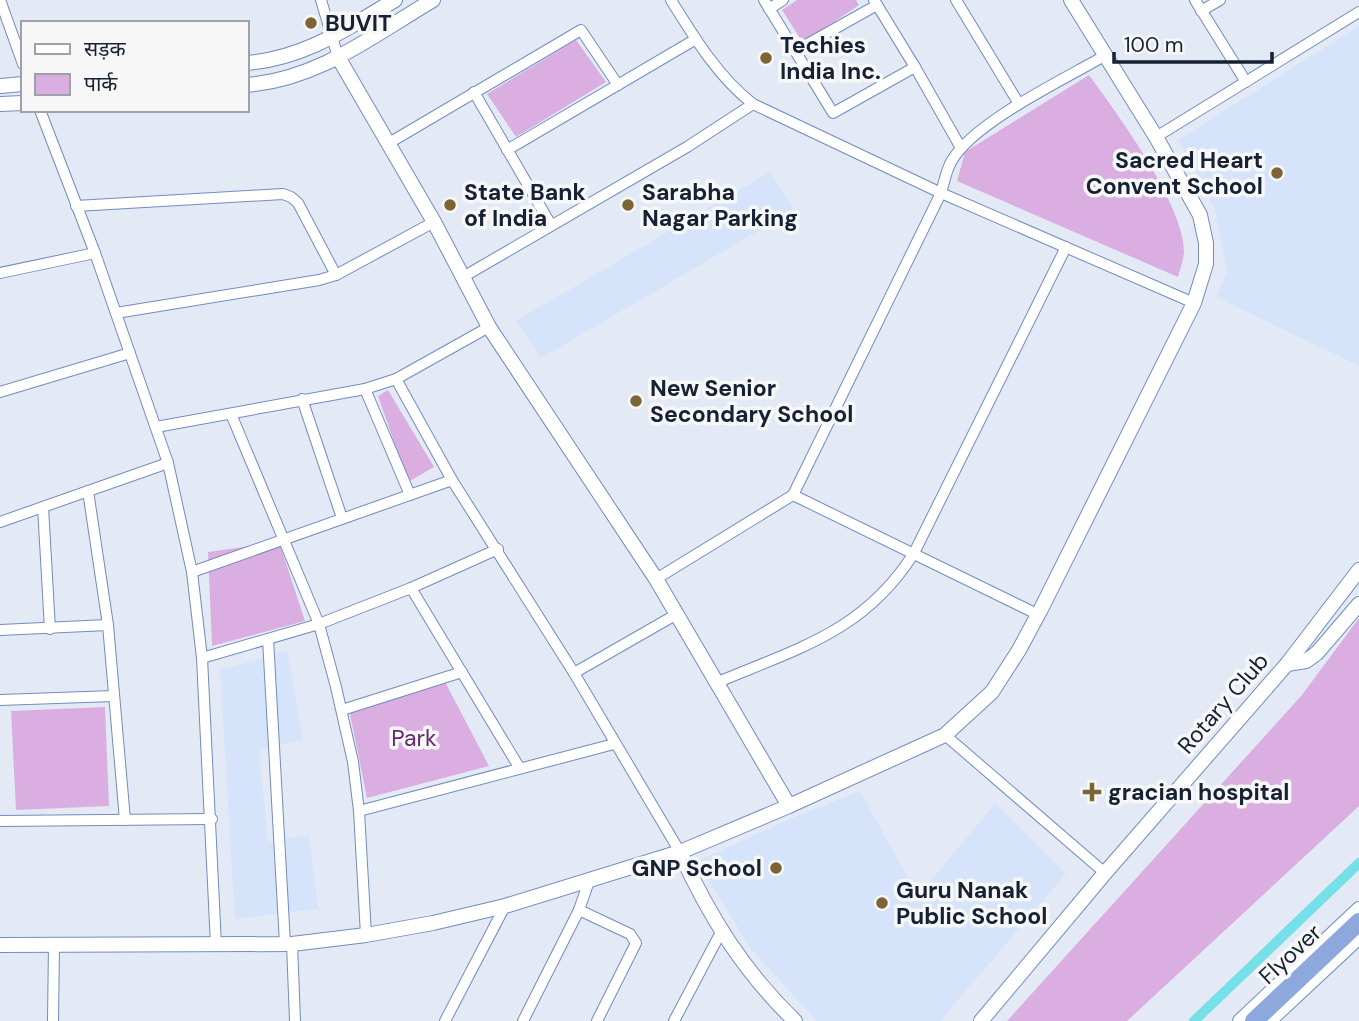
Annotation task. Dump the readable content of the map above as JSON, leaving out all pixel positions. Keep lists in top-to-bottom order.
{
  "streets": {
    "highway": ["Flyover"],
    "street": ["Rotary Club"]
  },
  "parks": ["Park"],
  "places": {
    "other": [
      "BUVIT",
      "Techies India Inc.",
      "Sacred Heart Convent School",
      "State Bank of India",
      "Sarabha Nagar Parking",
      "New Senior Secondary School",
      "GNP School",
      "Guru Nanak Public School"
    ],
    "health": ["gracian hospital"]
  },
  "legend": ["सड़क", "पार्क"],
  "scale_bar": "100 m"
}
